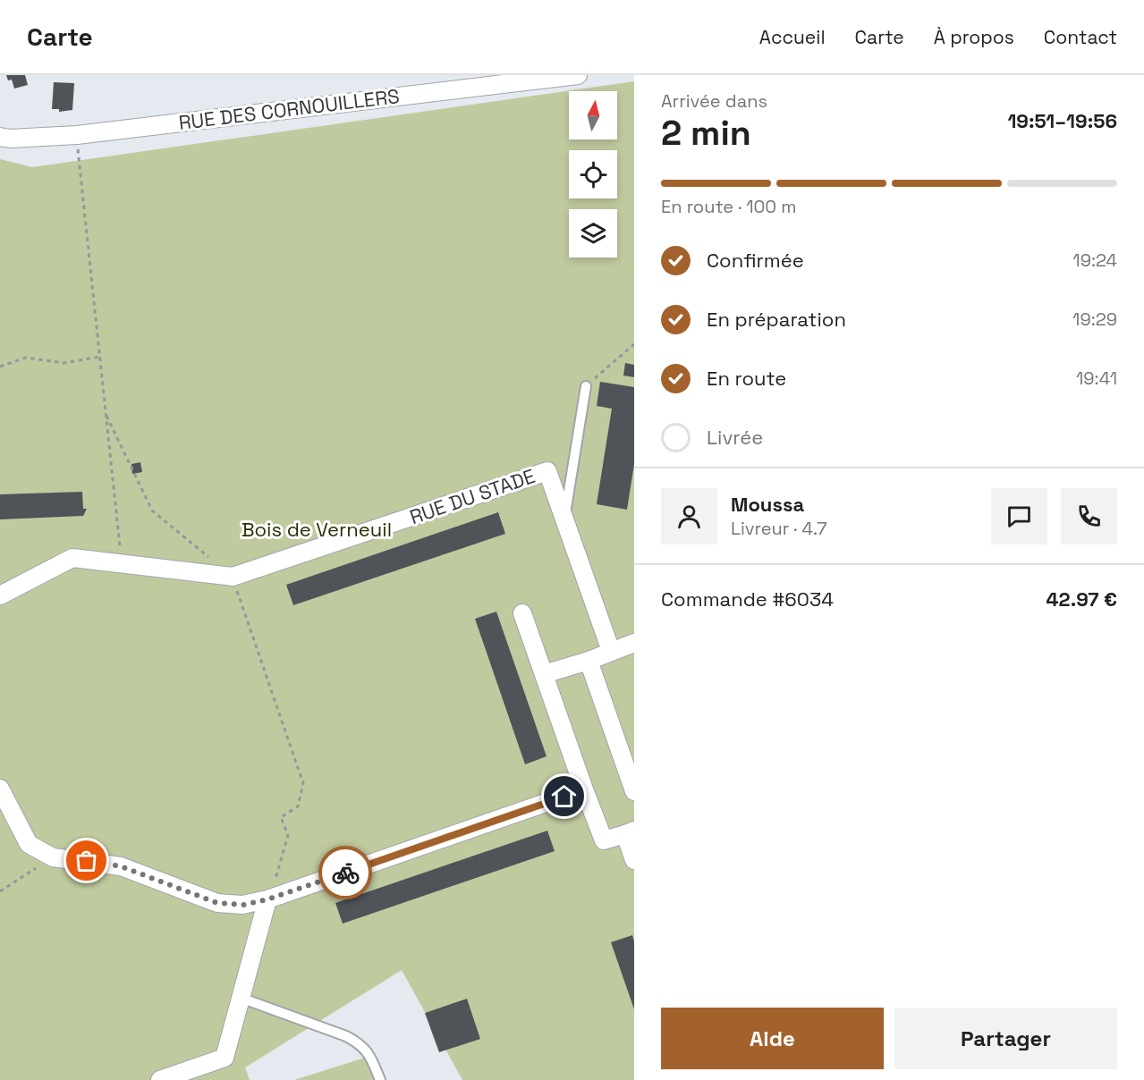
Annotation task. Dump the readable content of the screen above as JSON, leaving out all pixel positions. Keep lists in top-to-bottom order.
{
  "streets": {
    "street": ["RUE DES CORNOUILLERS", "RUE DU STADE"]
  },
  "parks": ["Bois de Verneuil"],
  "north": "top",
  "page": {
    "header": "Carte",
    "nav": [
      "Accueil",
      "Carte",
      "À propos",
      "Contact"
    ],
    "heading": ["2 min", "Arrivée dans", "19:51–19:56"],
    "panel": [
      "Moussa",
      "Livreur · 4.7",
      "Commande #6034",
      "42.97 €"
    ],
    "bar": "En route · 100 m",
    "list": [
      ["Confirmée", "19:24"],
      ["En préparation", "19:29"],
      ["En route", "19:41"],
      "Livrée"
    ],
    "buttons": ["Aide", "Partager"]
  }
}
